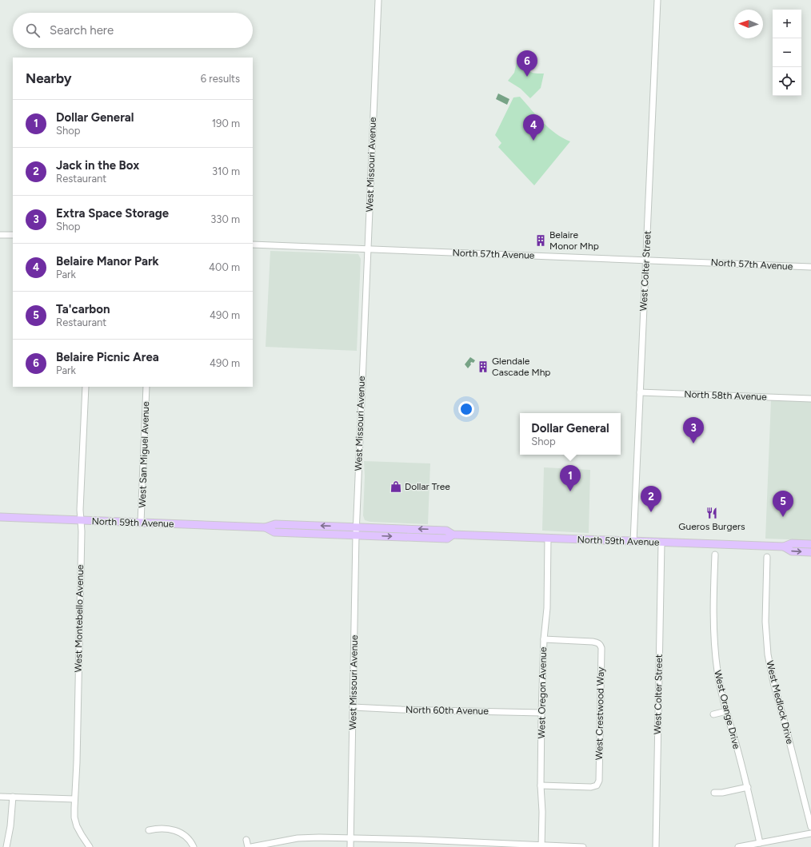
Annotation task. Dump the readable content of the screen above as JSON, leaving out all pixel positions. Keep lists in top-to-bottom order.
{
  "streets": {
    "main road": ["North 59th Avenue"],
    "street": [
      "West Missouri Avenue",
      "North 57th Avenue",
      "West Colter Street",
      "North 58th Avenue",
      "West San Miguel Avenue",
      "West Montebello Avenue",
      "West Oregon Avenue",
      "West Medlock Drive",
      "West Orange Drive",
      "North 60th Avenue",
      "West Crestwood Way"
    ]
  },
  "crossings": [
    ["West Missouri Avenue", "North 57th Avenue"],
    ["West Missouri Avenue", "North 59th Avenue"],
    ["West Missouri Avenue", "North 60th Avenue"],
    ["North 57th Avenue", "West Colter Street"],
    ["West Colter Street", "North 58th Avenue"],
    ["West Colter Street", "North 59th Avenue"],
    ["West San Miguel Avenue", "North 59th Avenue"],
    ["North 59th Avenue", "West Montebello Avenue"],
    ["North 59th Avenue", "West Oregon Avenue"],
    ["West Oregon Avenue", "North 60th Avenue"],
    ["West Oregon Avenue", "West Crestwood Way"]
  ],
  "places": {
    "building": ["Belaire Monor Mhp", "Glendale Cascade Mhp"],
    "shop": ["Dollar Tree"],
    "restaurant": ["Gueros Burgers"]
  },
  "north": "left",
  "page": {
    "map_buttons": ["+", "−"],
    "search": "Search here",
    "pins": [
      "6",
      "4",
      "3",
      "1",
      "2",
      "5"
    ],
    "heading": ["Nearby", "6 results"],
    "list": [
      {
        "mark": "1",
        "name": "Dollar General",
        "note": "Shop",
        "value": "190 m"
      },
      {
        "mark": "2",
        "name": "Jack in the Box",
        "note": "Restaurant",
        "value": "310 m"
      },
      {
        "mark": "3",
        "name": "Extra Space Storage",
        "note": "Shop",
        "value": "330 m"
      },
      {
        "mark": "4",
        "name": "Belaire Manor Park",
        "note": "Park",
        "value": "400 m"
      },
      {
        "mark": "5",
        "name": "Ta'carbon",
        "note": "Restaurant",
        "value": "490 m"
      },
      {
        "mark": "6",
        "name": "Belaire Picnic Area",
        "note": "Park",
        "value": "490 m"
      }
    ],
    "popup": ["Dollar General", "Shop"]
  }
}
